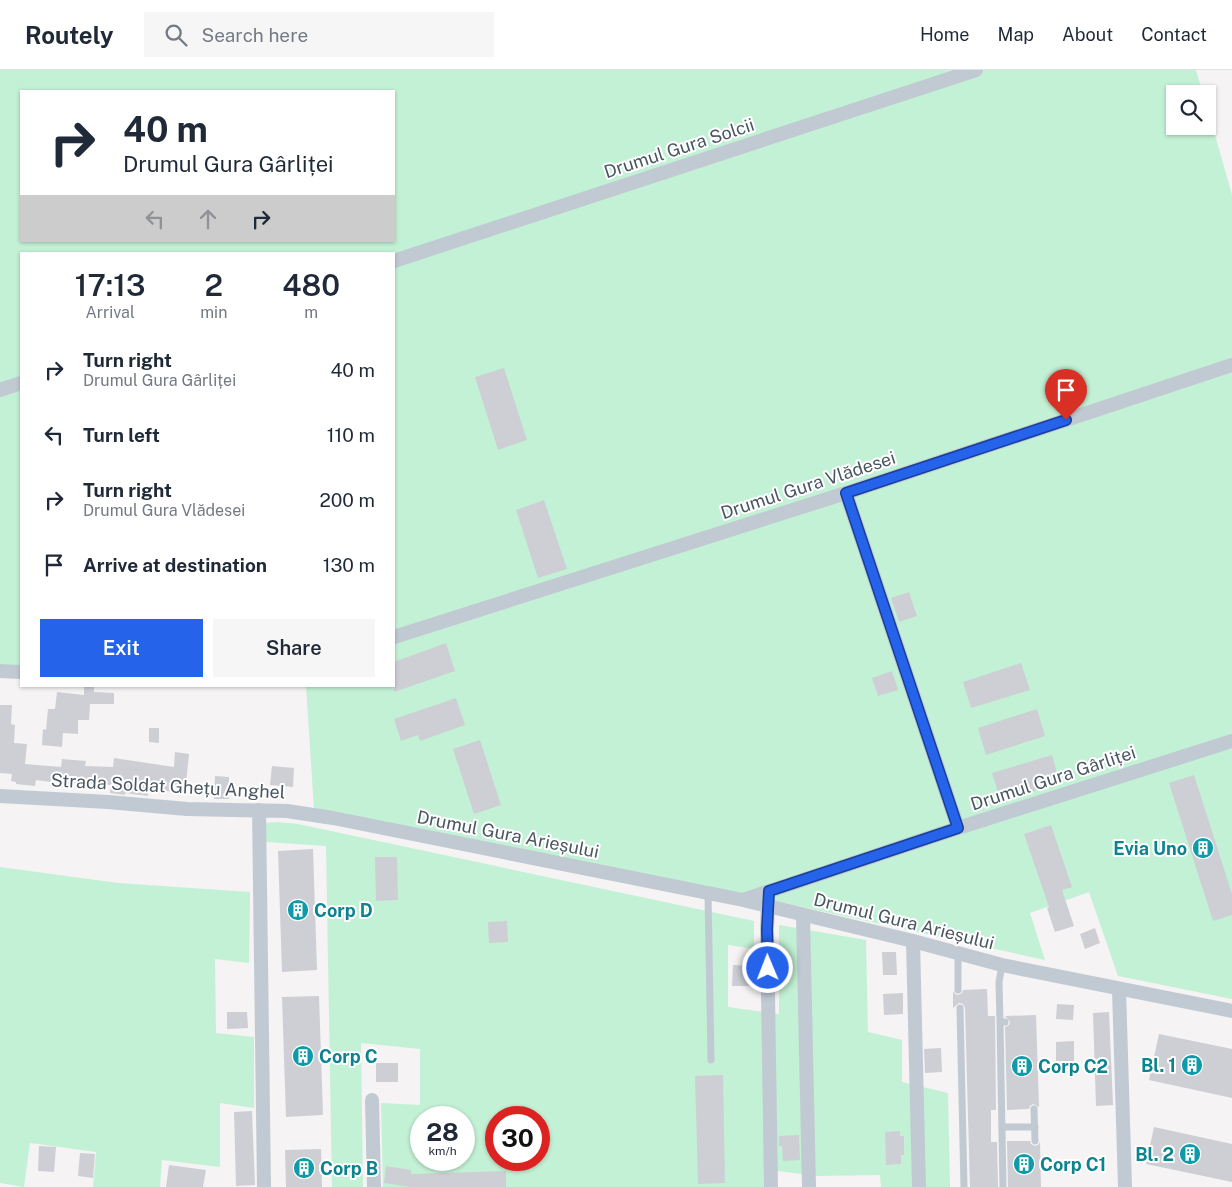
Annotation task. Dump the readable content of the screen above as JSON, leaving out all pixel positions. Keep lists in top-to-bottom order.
{
  "streets": {
    "street": [
      "Drumul Gura Solcii",
      "Drumul Gura Vlădesei",
      "Drumul Gura Gârliței",
      "Strada Soldat Ghețu Anghel",
      "Drumul Gura Arieșului"
    ]
  },
  "crossings": [
    ["Drumul Gura Gârliței", "Drumul Gura Arieșului"],
    ["Strada Soldat Ghețu Anghel", "Drumul Gura Arieșului"]
  ],
  "places": {
    "building": [
      "Evia Uno",
      "Corp D",
      "Corp C",
      "Bl. 1",
      "Corp C2",
      "Bl. 2",
      "Corp C1",
      "Corp B"
    ]
  },
  "page": {
    "header": "Routely",
    "search": "Search here",
    "nav": [
      "Home",
      "Map",
      "About",
      "Contact"
    ],
    "turn": ["40 m", "Drumul Gura Gârliței"],
    "eta": [
      "17:13",
      "Arrival",
      "2",
      "min",
      "480",
      "m"
    ],
    "list": [
      {
        "name": "Turn right",
        "note": "Drumul Gura Gârliței",
        "value": "40 m"
      },
      {
        "name": "Turn left",
        "value": "110 m"
      },
      {
        "name": "Turn right",
        "note": "Drumul Gura Vlădesei",
        "value": "200 m"
      },
      {
        "name": "Arrive at destination",
        "value": "130 m"
      }
    ],
    "buttons": ["Exit", "Share"],
    "speed": "28 km/h",
    "limit": "30"
  }
}
